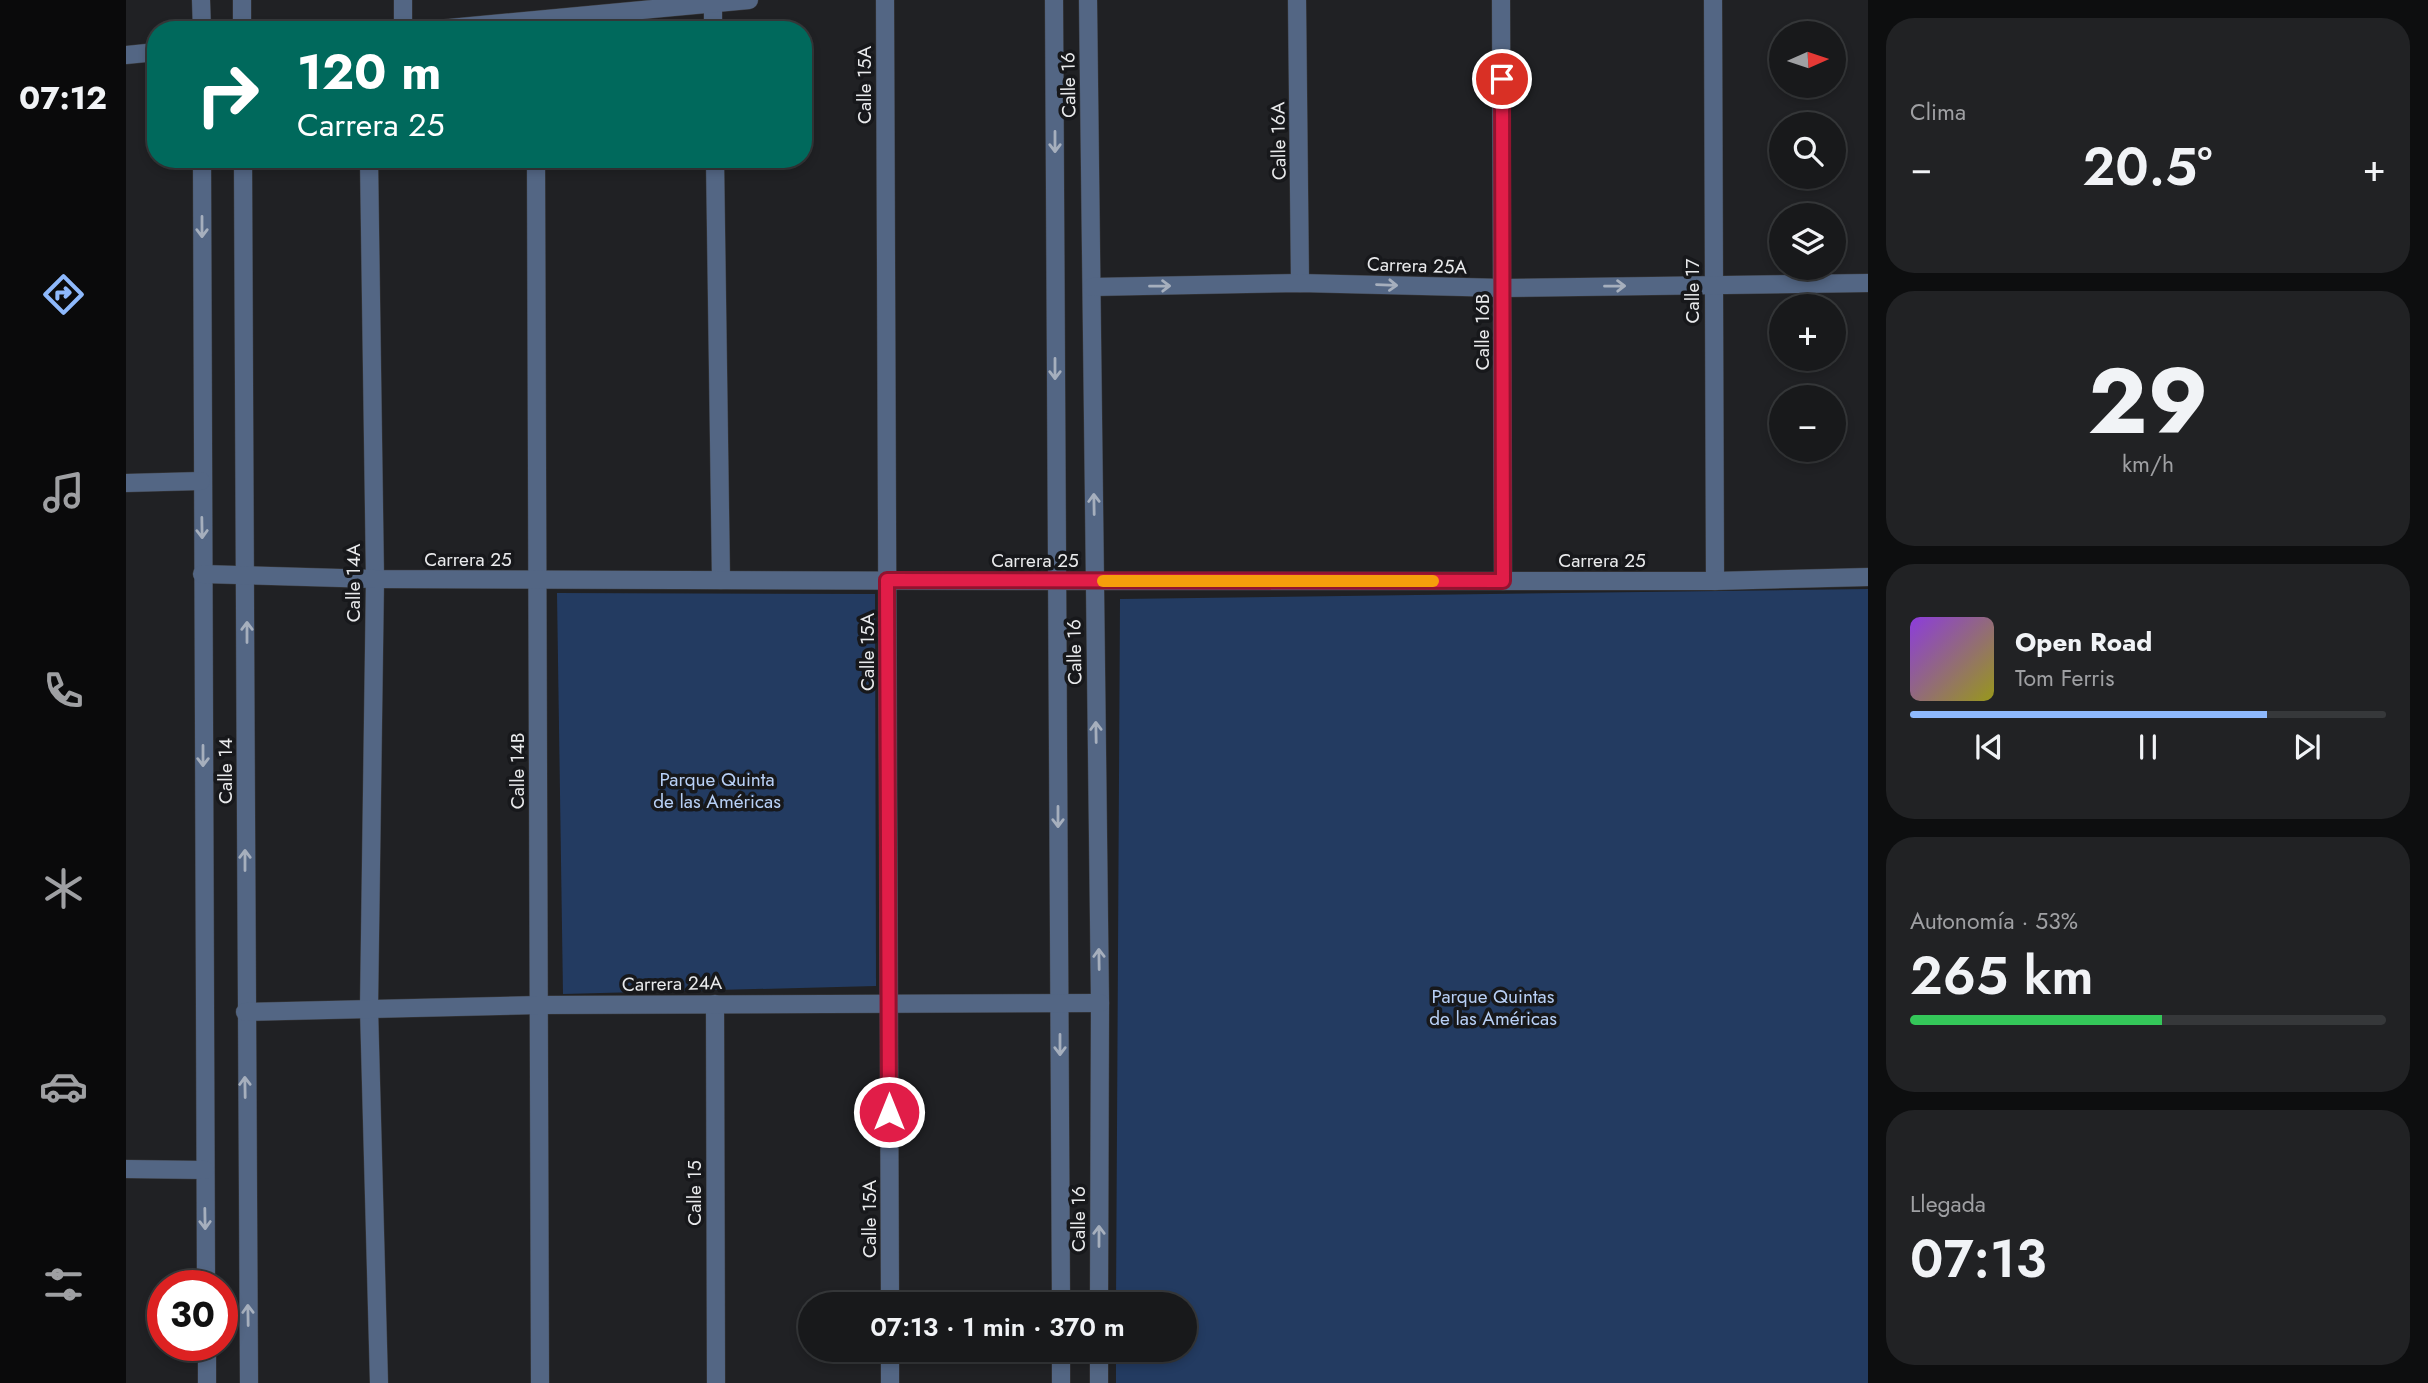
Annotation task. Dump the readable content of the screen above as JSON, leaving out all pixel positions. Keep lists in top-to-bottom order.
{
  "streets": {
    "street": [
      "Calle 15A",
      "Calle 16",
      "Calle 16A",
      "Carrera 25A",
      "Calle 17",
      "Calle 16B",
      "Carrera 25",
      "Calle 14A",
      "Calle 14",
      "Calle 14B",
      "Carrera 24A",
      "Calle 15"
    ]
  },
  "crossings": [
    ["Calle 15A", "Carrera 25"],
    ["Calle 15A", "Carrera 24A"],
    ["Calle 16", "Carrera 25A"],
    ["Calle 16", "Carrera 25"],
    ["Calle 16", "Carrera 24A"],
    ["Calle 16A", "Carrera 25A"],
    ["Carrera 25A", "Calle 17"],
    ["Carrera 25A", "Calle 16B"],
    ["Calle 17", "Carrera 25"],
    ["Calle 16B", "Carrera 25"],
    ["Carrera 25", "Calle 14A"],
    ["Carrera 25", "Calle 14"],
    ["Carrera 25", "Calle 14B"],
    ["Calle 14A", "Carrera 24A"],
    ["Calle 14", "Carrera 24A"],
    ["Calle 14B", "Carrera 24A"],
    ["Carrera 24A", "Calle 15"]
  ],
  "one_way": ["Carrera 25A"],
  "parks": ["Parque Quinta de las Américas", "Parque Quintas de las Américas"],
  "north": "right",
  "page": {
    "tabs": "07:12",
    "tile": [
      "Clima",
      ["29", "km/h"],
      ["Autonomía · 53%", "265 km"],
      ["Llegada", "07:13"]
    ],
    "map_buttons": ["+", "−"],
    "turn": ["120 m", "Carrera 25"],
    "heat": ["−", "20.5°", "+"],
    "song": ["Open Road", "Tom Ferris"],
    "limit": "30",
    "trip": "07:13 · 1 min · 370 m"
  }
}
